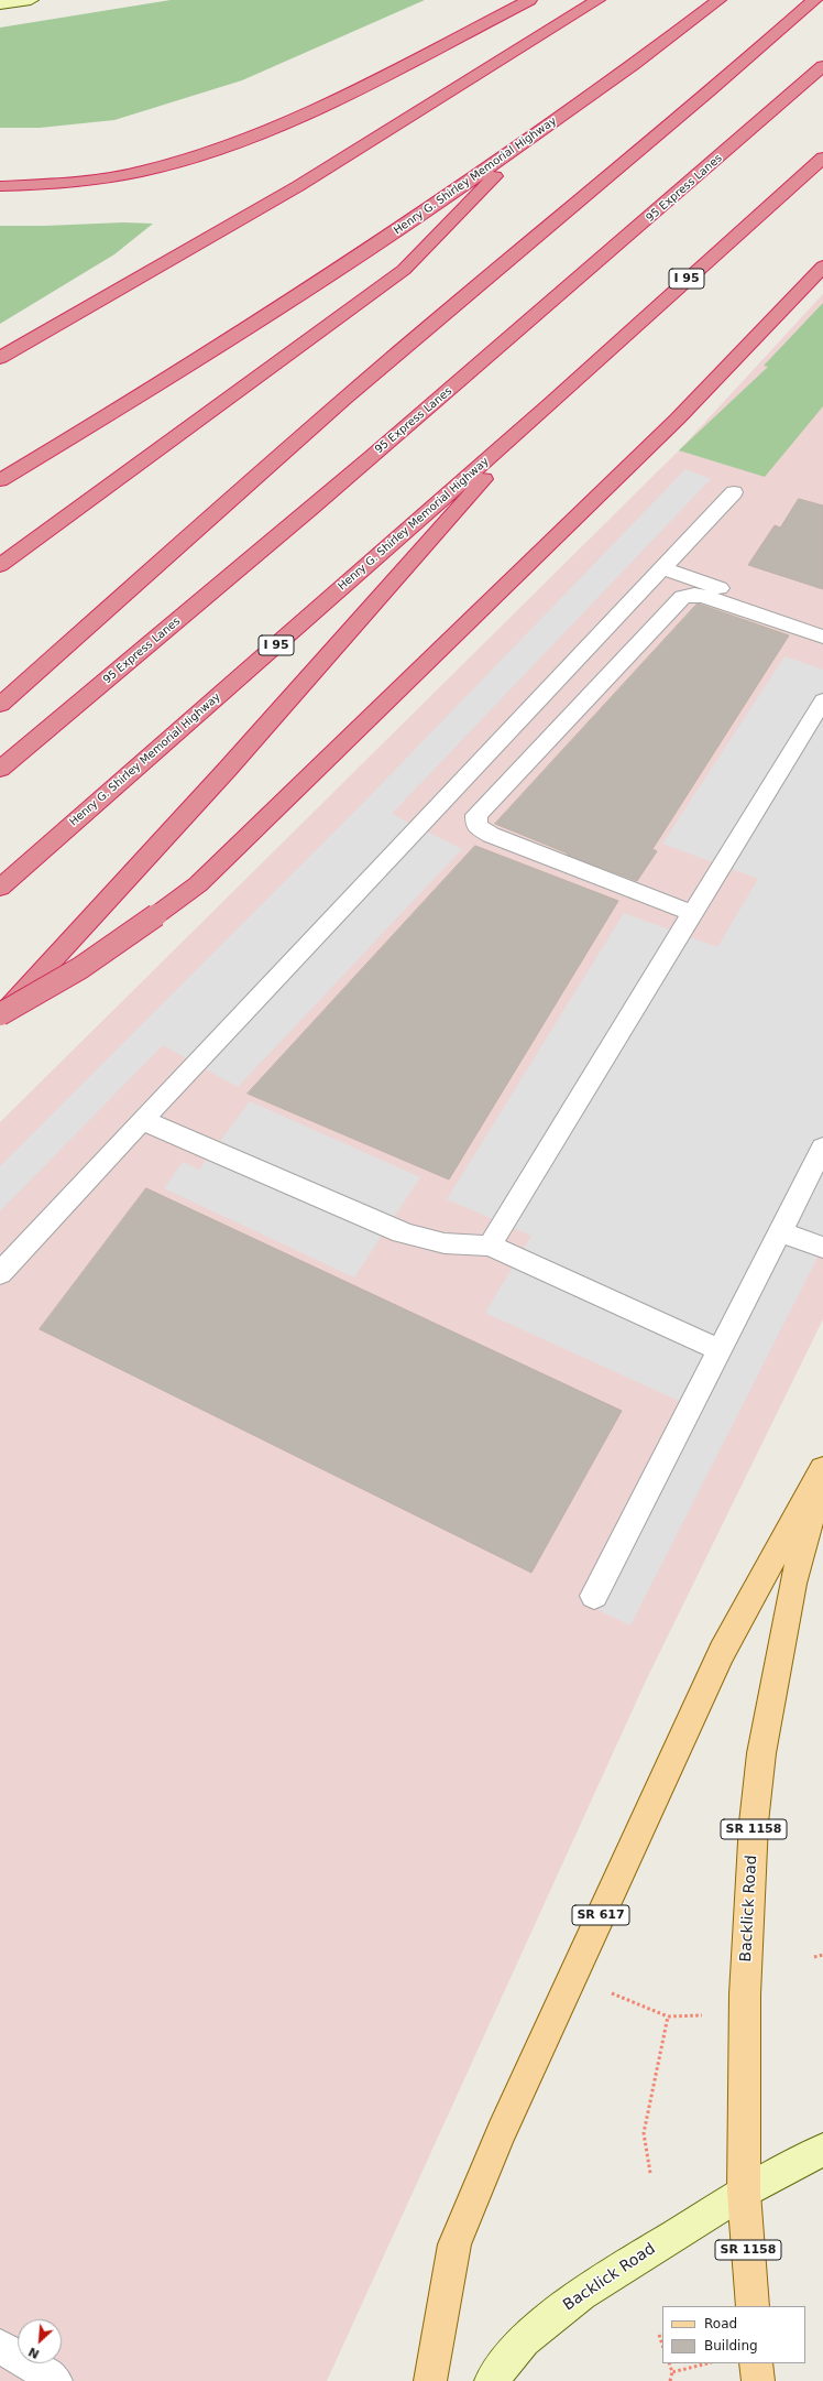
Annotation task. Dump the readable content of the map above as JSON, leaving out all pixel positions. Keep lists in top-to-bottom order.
{
  "streets": {
    "highway": ["Henry G. Shirley Memorial Highway", "95 Express Lanes", "I 95"],
    "main road": ["SR 1158", "Backlick Road", "SR 617"]
  },
  "crossings": [
    ["SR 1158", "Backlick Road"]
  ],
  "legend": ["Road", "Building"],
  "north": "bottom left"
}
